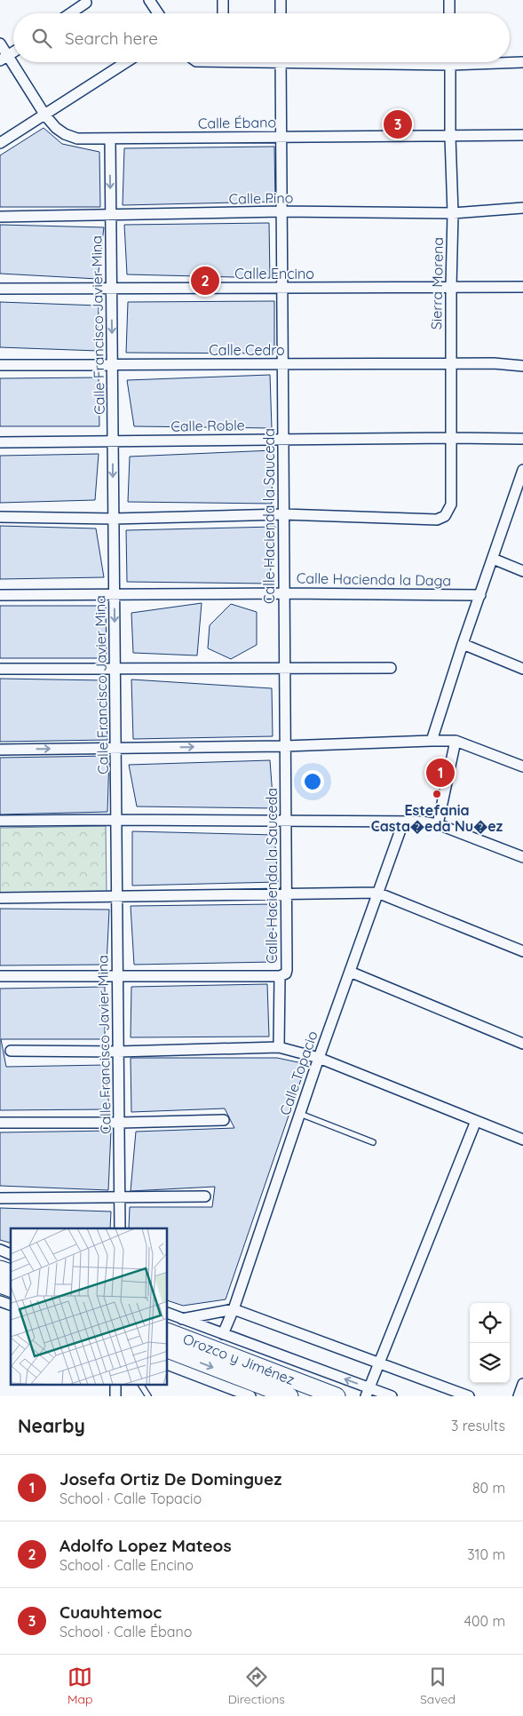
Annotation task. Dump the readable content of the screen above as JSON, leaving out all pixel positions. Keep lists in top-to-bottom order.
{
  "streets": {
    "highway": ["Orozco y Jiménez"],
    "street": [
      "Calle Ébano",
      "Calle Pino",
      "Calle Encino",
      "Sierra Morena",
      "Calle Francisco Javier Mina",
      "Calle Cedro",
      "Calle Roble",
      "Calle Hacienda la Sauceda",
      "Calle Hacienda la Daga",
      "Calle Topacio"
    ]
  },
  "crossings": [
    ["Calle Ébano", "Sierra Morena"],
    ["Calle Ébano", "Calle Francisco Javier Mina"],
    ["Calle Ébano", "Calle Hacienda la Sauceda"],
    ["Calle Pino", "Sierra Morena"],
    ["Calle Pino", "Calle Francisco Javier Mina"],
    ["Calle Pino", "Calle Hacienda la Sauceda"],
    ["Calle Encino", "Sierra Morena"],
    ["Calle Encino", "Calle Francisco Javier Mina"],
    ["Calle Encino", "Calle Hacienda la Sauceda"],
    ["Sierra Morena", "Calle Cedro"],
    ["Sierra Morena", "Calle Roble"],
    ["Sierra Morena", "Calle Hacienda la Sauceda"],
    ["Calle Francisco Javier Mina", "Calle Cedro"],
    ["Calle Francisco Javier Mina", "Calle Roble"],
    ["Calle Francisco Javier Mina", "Calle Hacienda la Daga"],
    ["Calle Cedro", "Calle Hacienda la Sauceda"],
    ["Calle Roble", "Calle Hacienda la Sauceda"],
    ["Calle Hacienda la Sauceda", "Calle Hacienda la Daga"]
  ],
  "places": ["Estefania Casta�eda Nu�ez"],
  "page": {
    "search": "Search here",
    "pins": ["3", "2", "1"],
    "heading": ["Nearby", "3 results"],
    "list": [
      {
        "mark": "1",
        "name": "Josefa Ortiz De Dominguez",
        "note": "School · Calle Topacio",
        "value": "80 m"
      },
      {
        "mark": "2",
        "name": "Adolfo Lopez Mateos",
        "note": "School · Calle Encino",
        "value": "310 m"
      },
      {
        "mark": "3",
        "name": "Cuauhtemoc",
        "note": "School · Calle Ébano",
        "value": "400 m"
      }
    ],
    "nav": ["Map", "Directions", "Saved"]
  }
}
